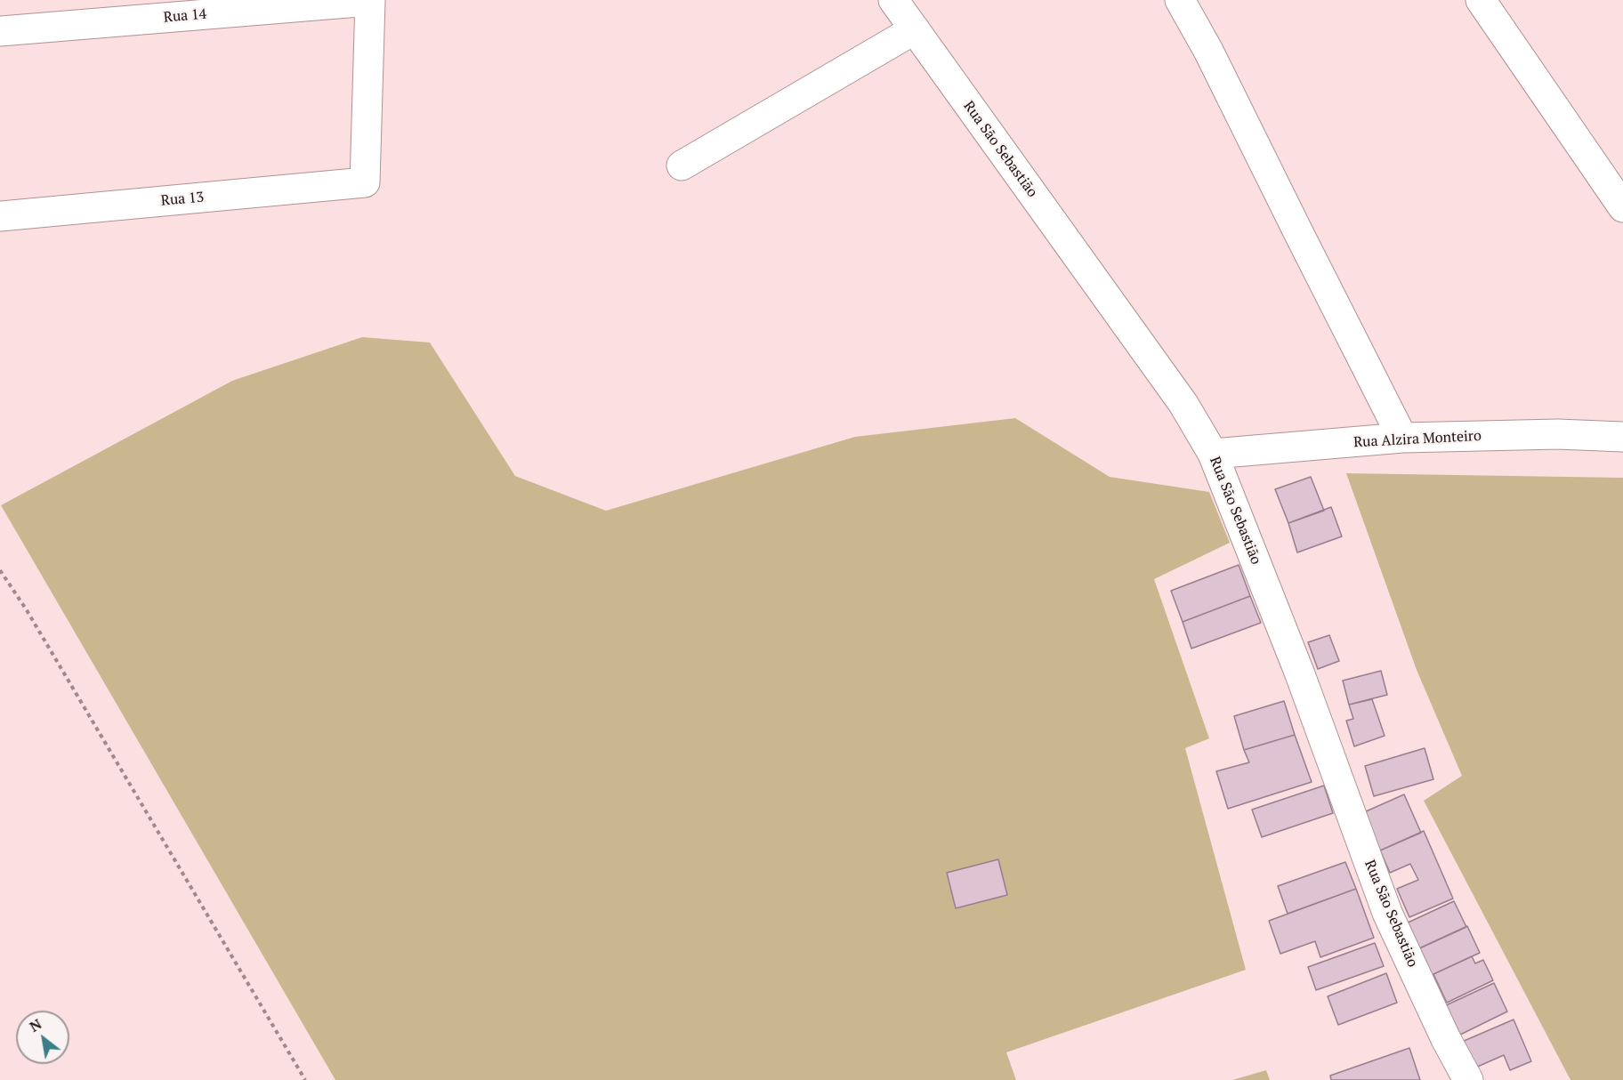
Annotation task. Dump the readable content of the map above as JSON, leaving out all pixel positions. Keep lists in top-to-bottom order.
{
  "streets": {
    "street": [
      "Rua 14",
      "Rua São Sebastião",
      "Rua 13",
      "Rua Alzira Monteiro"
    ]
  },
  "crossings": [
    ["Rua 14", "Rua 13"],
    ["Rua São Sebastião", "Rua Alzira Monteiro"]
  ],
  "north": "top left"
}
